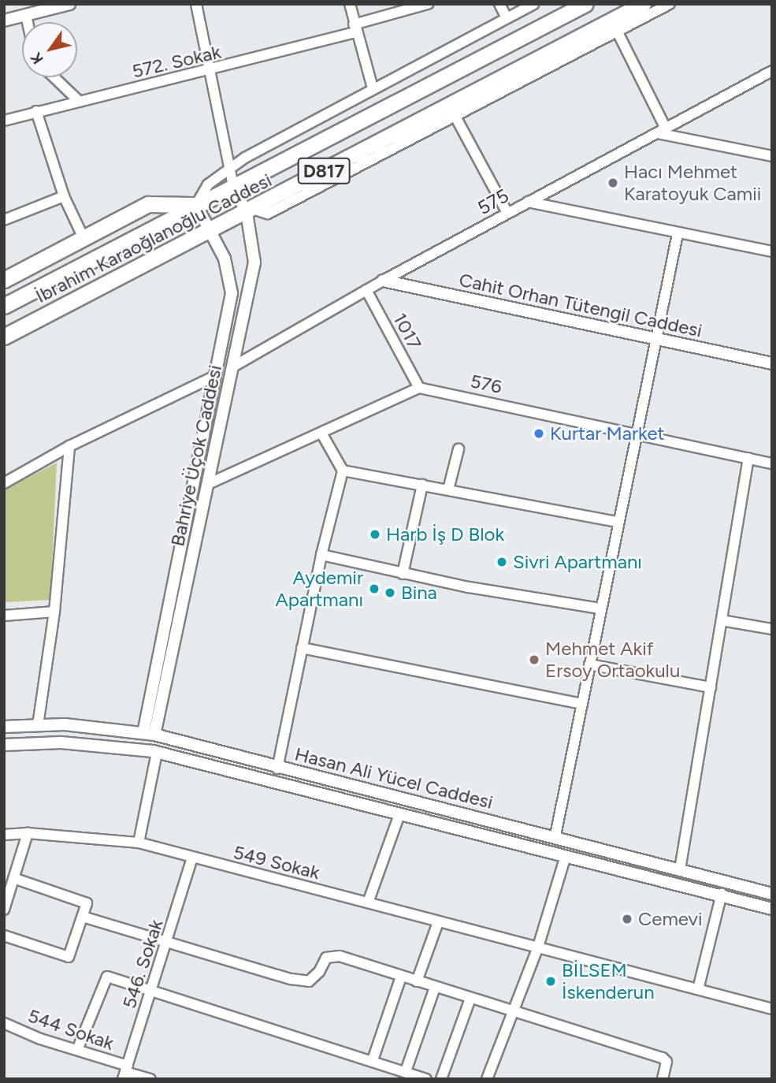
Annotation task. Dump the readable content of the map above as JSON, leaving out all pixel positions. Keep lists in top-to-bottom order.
{
  "streets": {
    "highway": ["D817", "İbrahim Karaoğlanoğlu Caddesi"],
    "street": [
      "572. Sokak",
      "575",
      "Cahit Orhan Tütengil Caddesi",
      "1017",
      "576",
      "Bahriye Üçok Caddesi",
      "Hasan Ali Yücel Caddesi",
      "549 Sokak",
      "546. Sokak",
      "544 Sokak"
    ]
  },
  "crossings": [
    ["575", "Cahit Orhan Tütengil Caddesi"],
    ["575", "1017"],
    ["575", "Bahriye Üçok Caddesi"],
    ["İbrahim Karaoğlanoğlu Caddesi", "Bahriye Üçok Caddesi"],
    ["1017", "576"],
    ["Bahriye Üçok Caddesi", "Hasan Ali Yücel Caddesi"],
    ["549 Sokak", "546. Sokak"],
    ["546. Sokak", "544 Sokak"]
  ],
  "places": [
    "Hacı Mehmet Karatoyuk Camii",
    "Kurtar Market",
    "Harb İş D Blok",
    "Sivri Apartmanı",
    "Aydemir Apartmanı",
    "Bina",
    "Mehmet Akif Ersoy Ortaokulu",
    "Cemevi",
    "BİLSEM İskenderun"
  ],
  "north": "bottom left"
}
